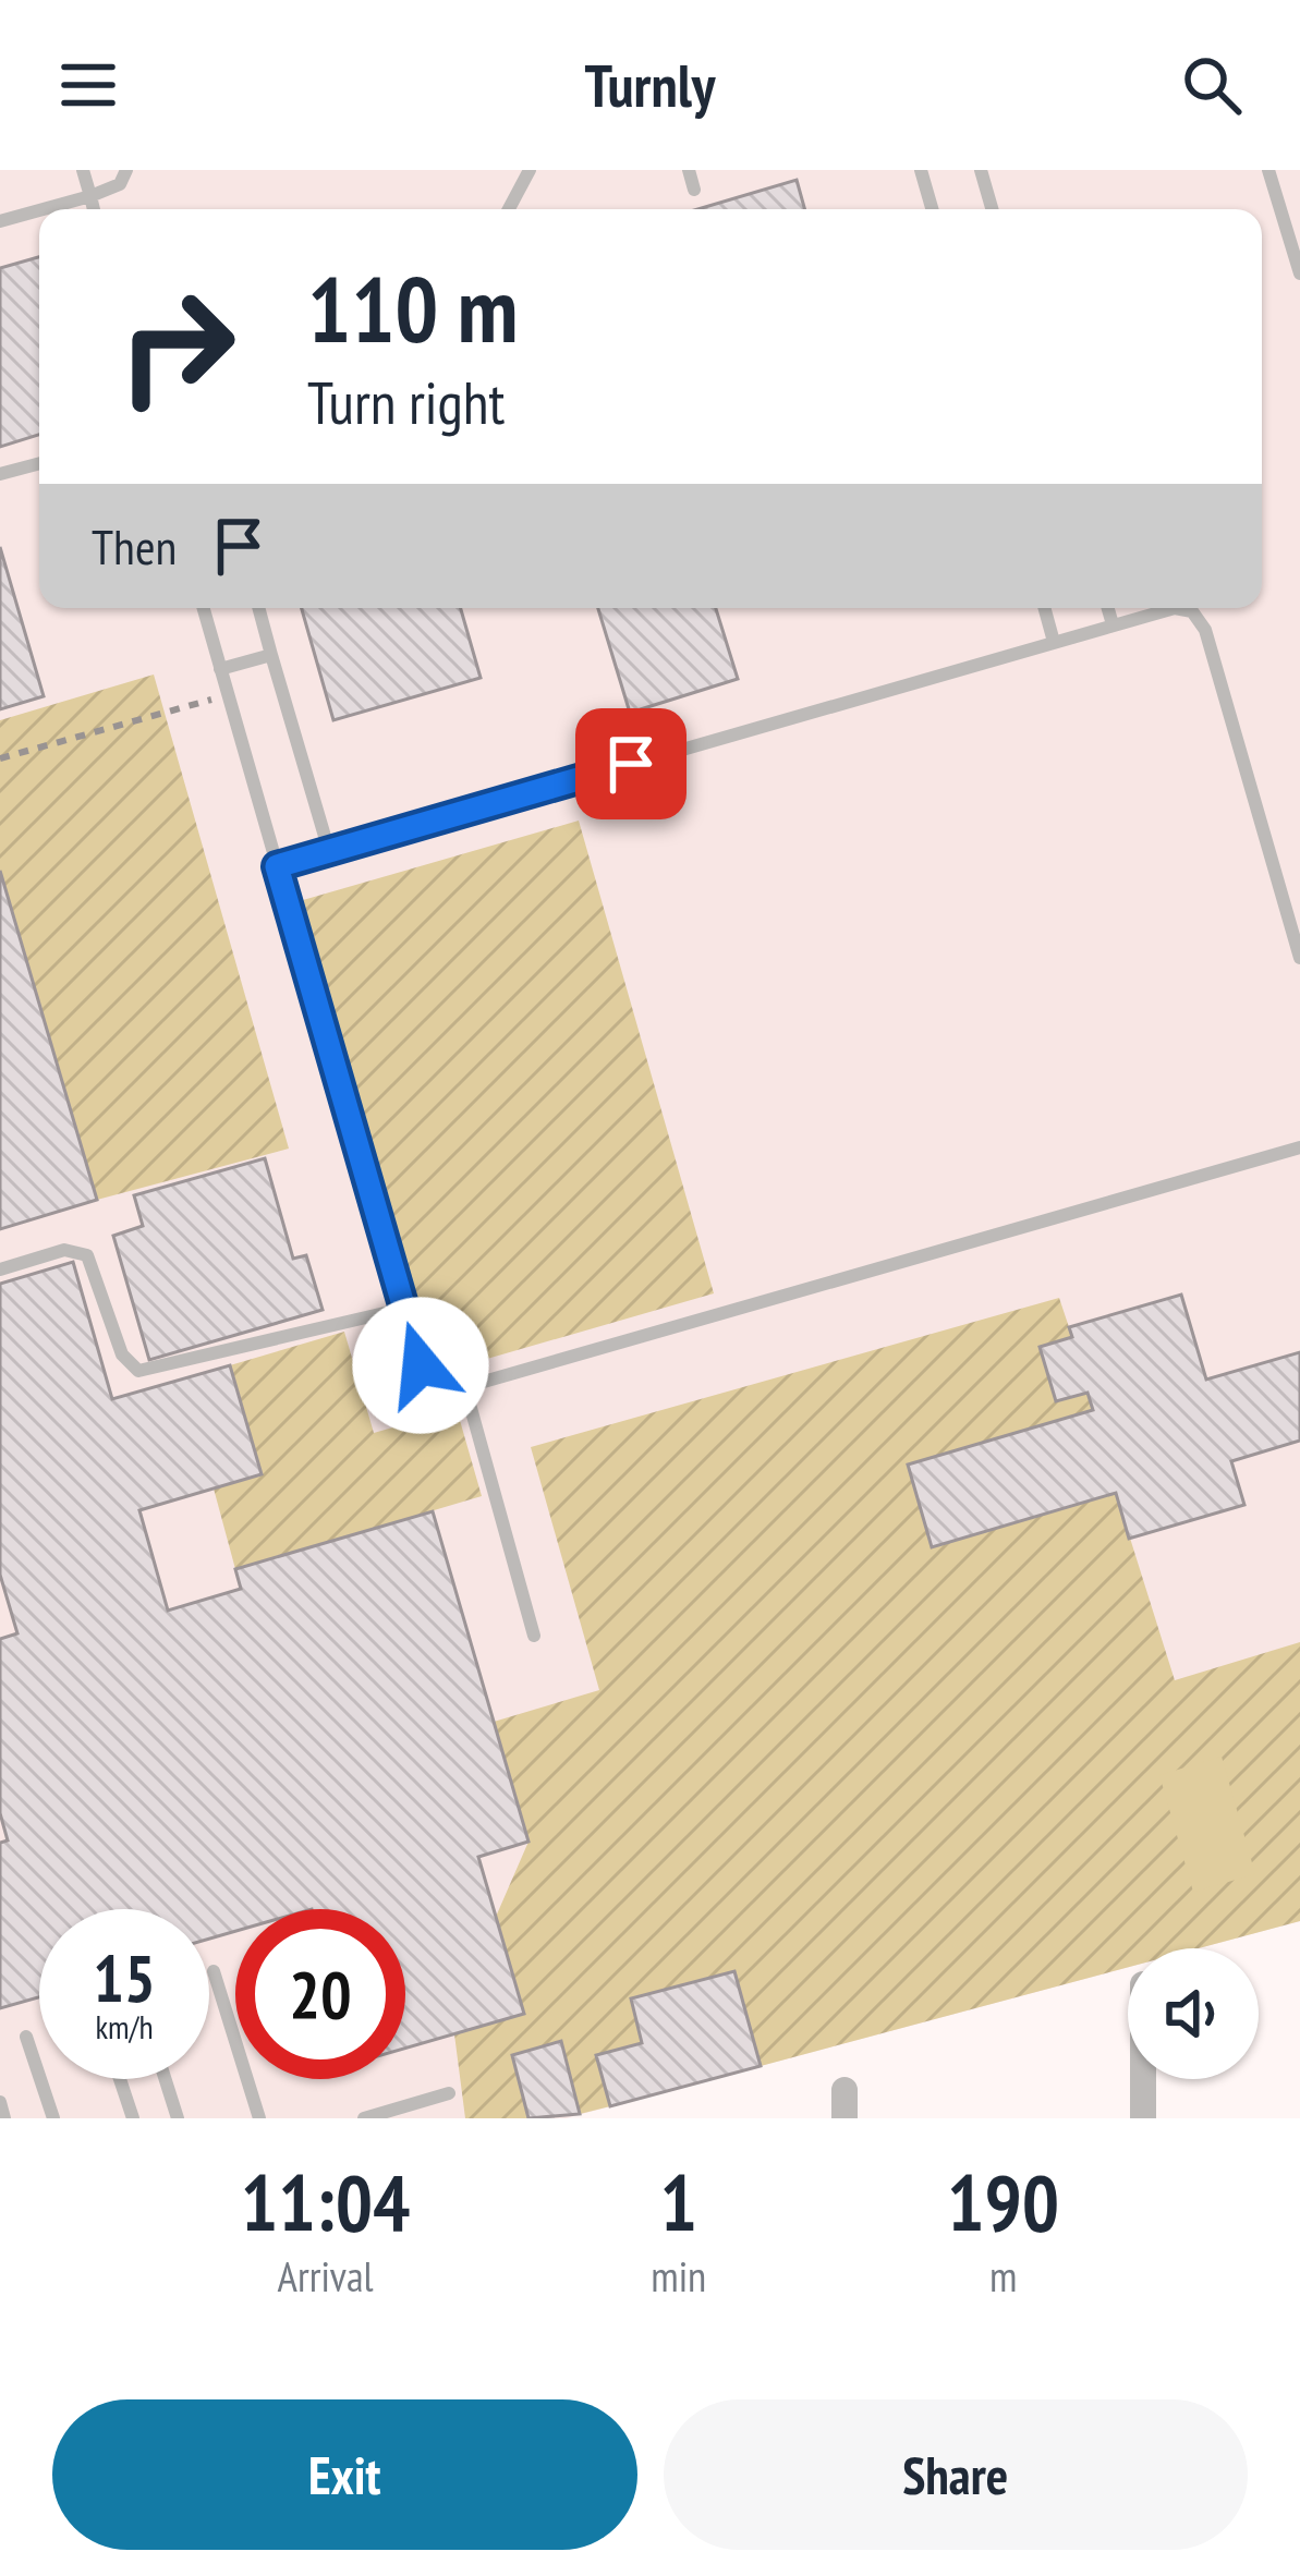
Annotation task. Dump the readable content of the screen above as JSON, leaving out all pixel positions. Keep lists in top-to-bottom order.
{
  "page": {
    "header": "Turnly",
    "turn": ["110 m", "Turn right"],
    "then": "Then",
    "speed": "15 km/h",
    "limit": "20",
    "eta": [
      "11:04",
      "Arrival",
      "1",
      "min",
      "190",
      "m"
    ],
    "buttons": ["Exit", "Share"]
  }
}
